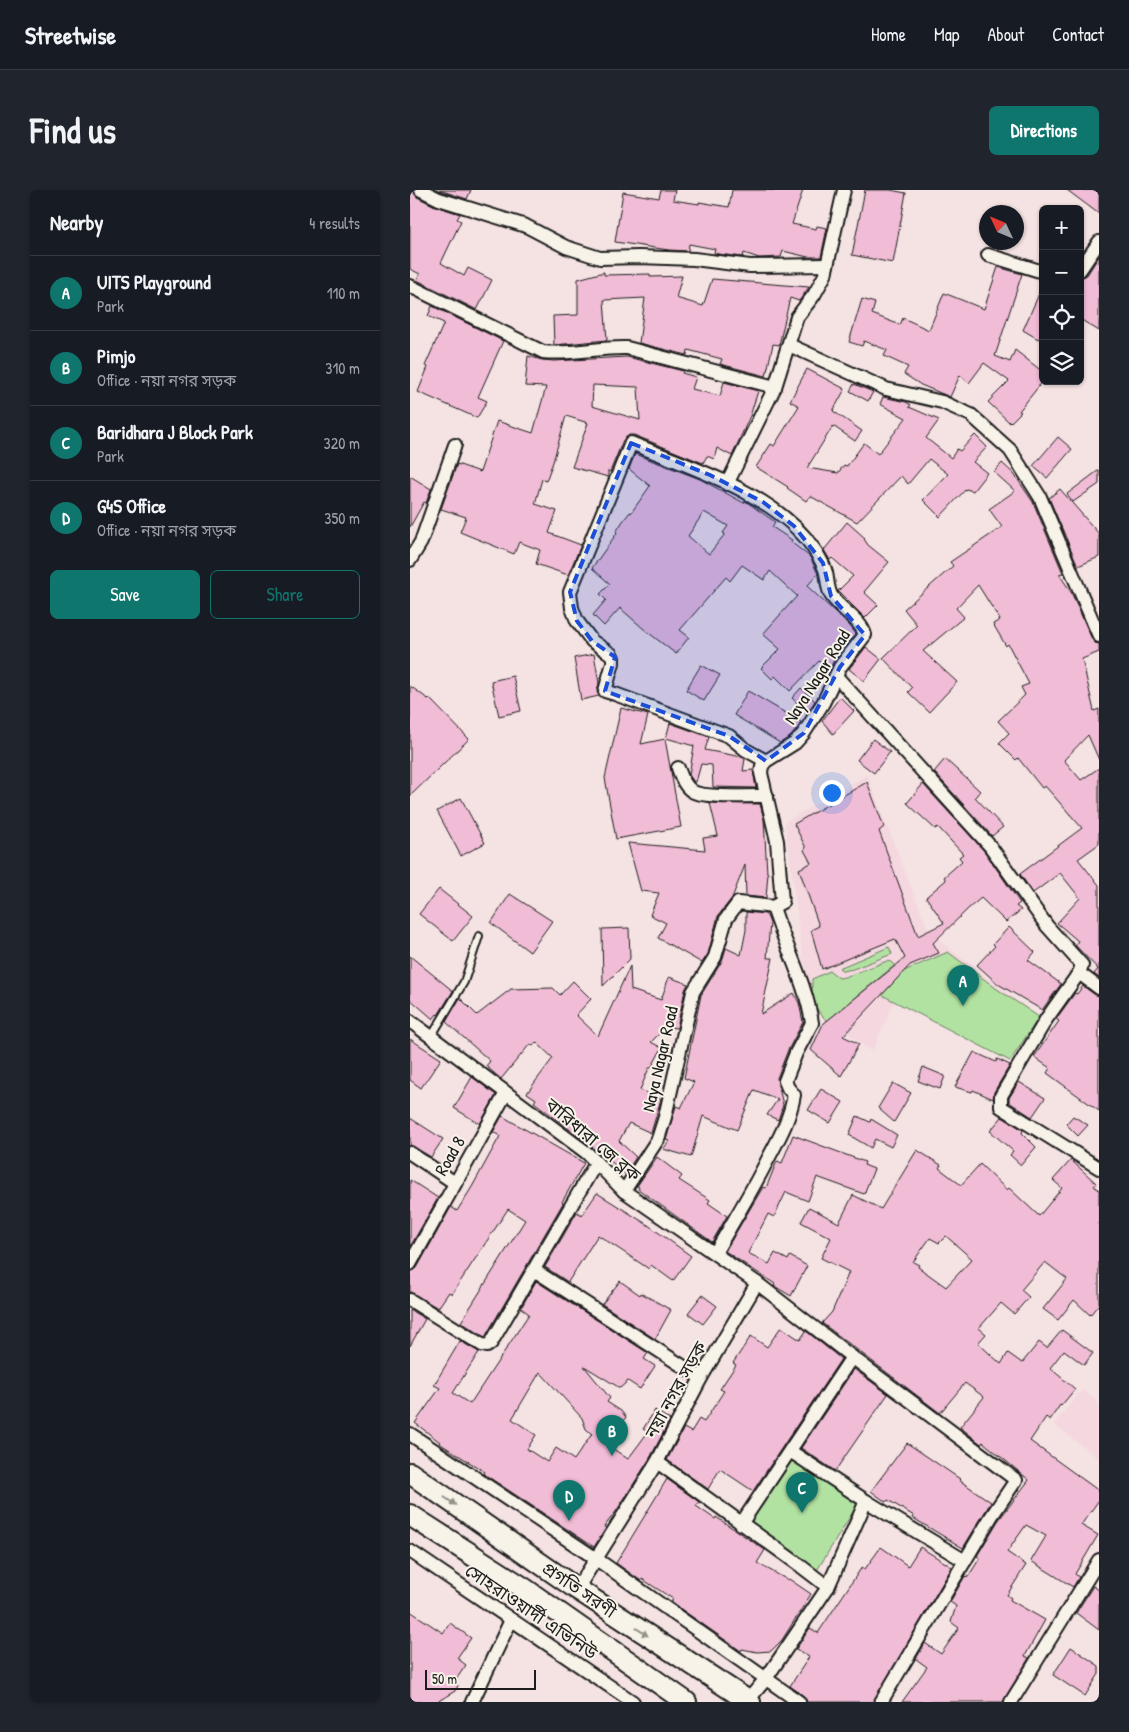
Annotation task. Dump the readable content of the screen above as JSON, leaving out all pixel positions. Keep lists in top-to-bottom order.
{
  "streets": {
    "main road": ["প্রগতি সরণী"],
    "street": [
      "Naya Nagar Road",
      "বারিধারা জে ব্লক",
      "Road 8",
      "নয়া নগর সড়ক",
      "সোহরাওয়ার্দী এভিনিউ"
    ]
  },
  "crossings": [
    ["Naya Nagar Road", "বারিধারা জে ব্লক"],
    ["বারিধারা জে ব্লক", "Road 8"],
    ["বারিধারা জে ব্লক", "নয়া নগর সড়ক"],
    ["নয়া নগর সড়ক", "প্রগতি সরণী"]
  ],
  "scale_bar": "50 m",
  "north": "top left",
  "page": {
    "header": "Streetwise",
    "nav": [
      "Home",
      "Map",
      "About",
      "Contact"
    ],
    "buttons": [
      "Directions",
      ["Save", "Share"]
    ],
    "title": "Find us",
    "heading": ["Nearby", "4 results"],
    "map_buttons": ["+", "−"],
    "list": [
      {
        "mark": "A",
        "name": "UITS Playground",
        "note": "Park",
        "value": "110 m"
      },
      {
        "mark": "B",
        "name": "Pimjo",
        "note": "Office · নয়া নগর সড়ক",
        "value": "310 m"
      },
      {
        "mark": "C",
        "name": "Baridhara J Block Park",
        "note": "Park",
        "value": "320 m"
      },
      {
        "mark": "D",
        "name": "G4S Office",
        "note": "Office · নয়া নগর সড়ক",
        "value": "350 m"
      }
    ],
    "pins": [
      "A",
      "B",
      "C",
      "D"
    ],
    "scale": "50 m"
  }
}
